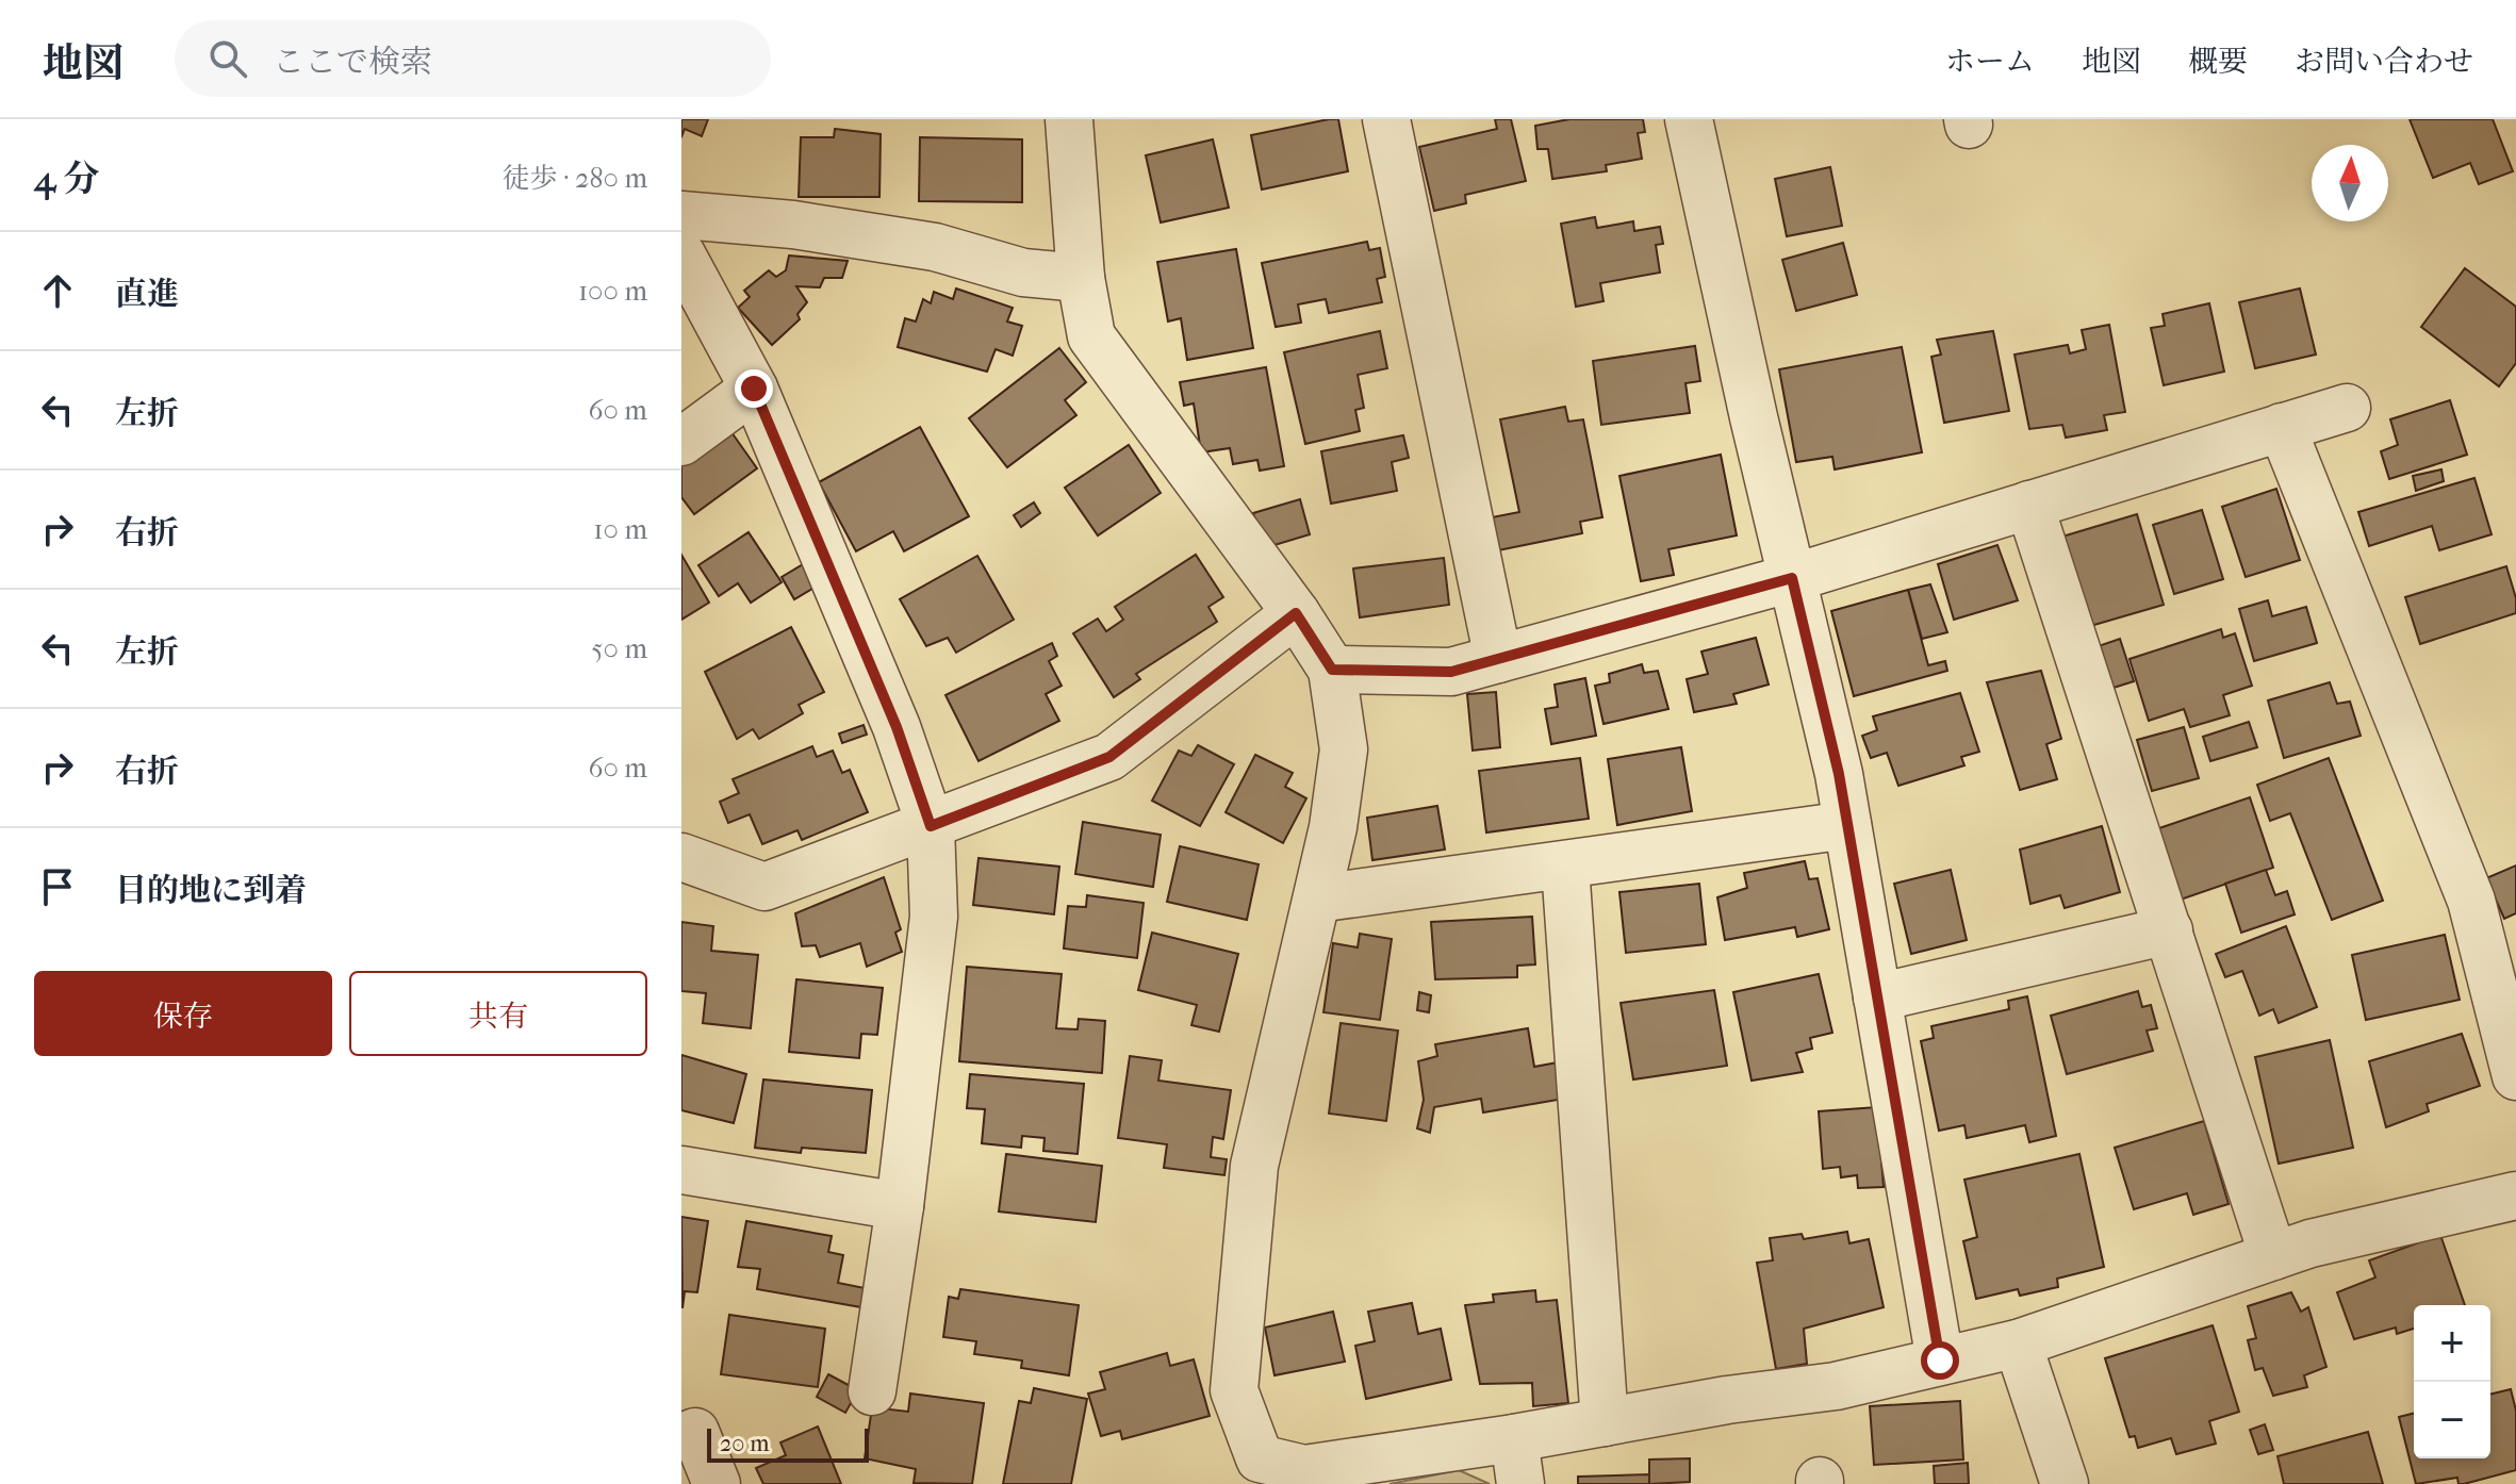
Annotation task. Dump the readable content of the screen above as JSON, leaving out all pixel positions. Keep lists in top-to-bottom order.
{
  "scale_bar": "20 m",
  "north": "top",
  "page": {
    "header": "地図",
    "search": "ここで検索",
    "nav": [
      "ホーム",
      "地図",
      "概要",
      "お問い合わせ"
    ],
    "heading": ["4 分", "徒歩 · 280 m"],
    "list": [
      ["直進", "100 m"],
      ["左折", "60 m"],
      ["右折", "10 m"],
      ["左折", "50 m"],
      ["右折", "60 m"],
      "目的地に到着"
    ],
    "buttons": ["保存", "共有"],
    "map_buttons": ["+", "−"],
    "scale": "20 m"
  }
}
